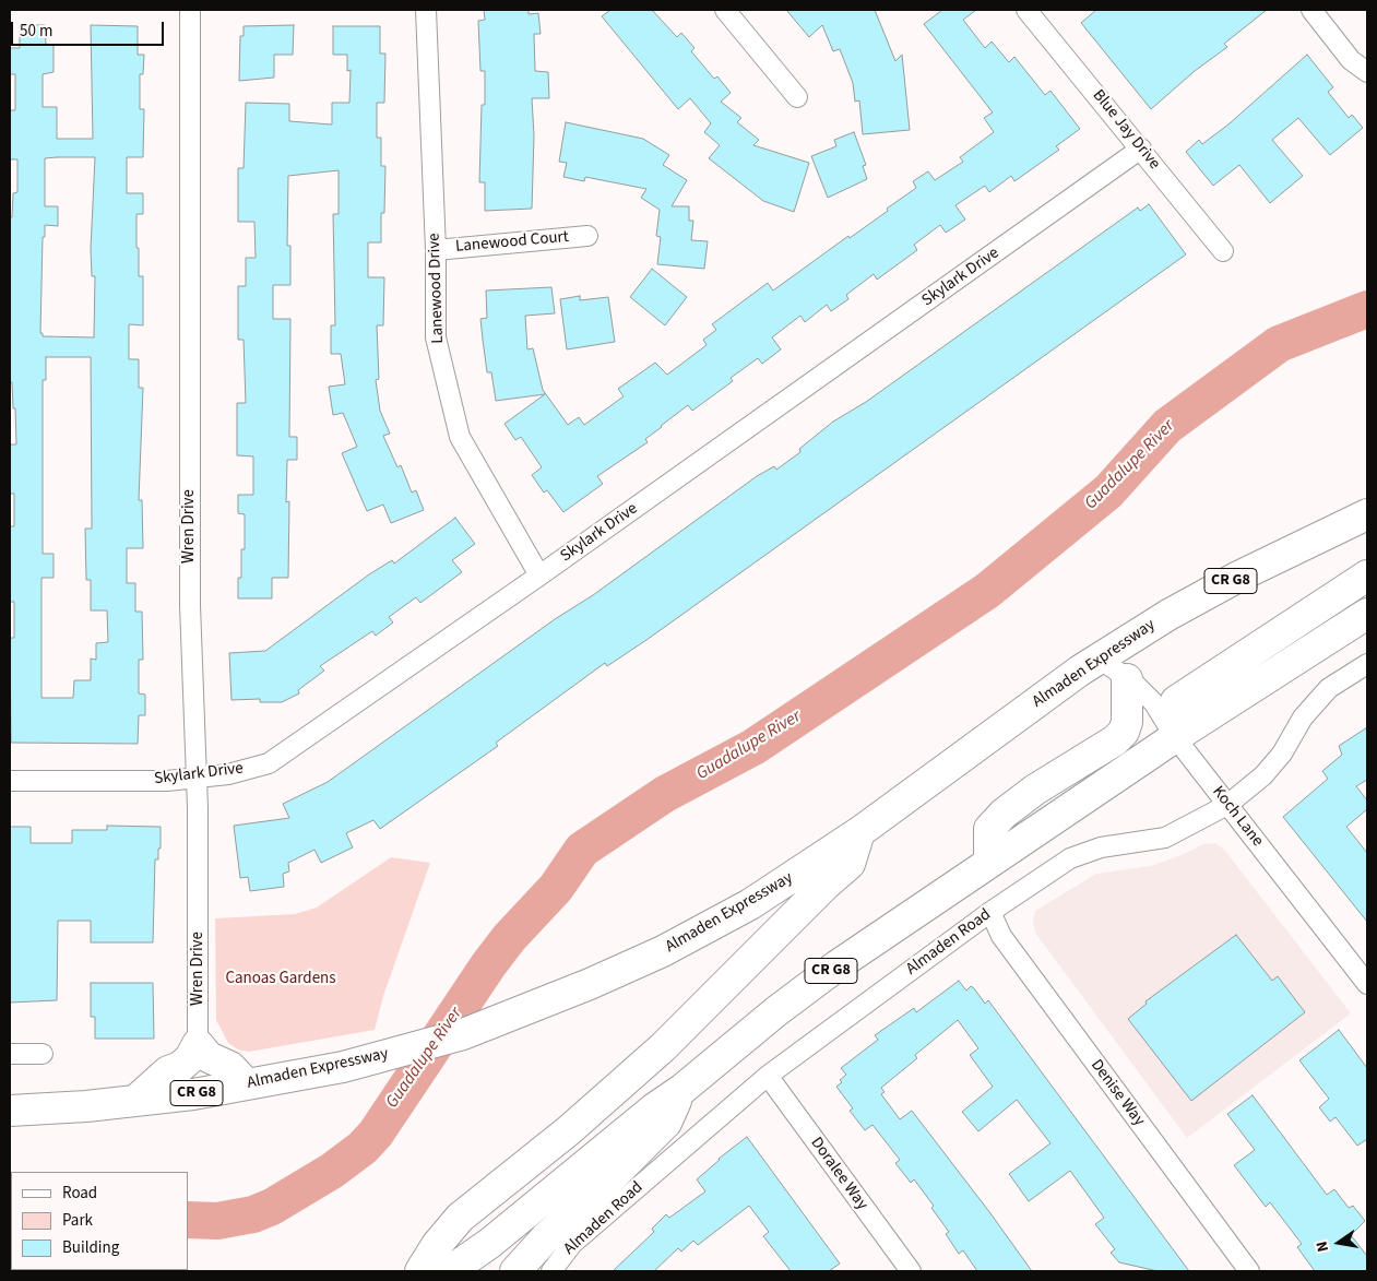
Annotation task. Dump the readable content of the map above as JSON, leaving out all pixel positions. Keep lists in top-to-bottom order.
{
  "streets": {
    "main road": ["CR G8", "Almaden Expressway"],
    "street": [
      "Blue Jay Drive",
      "Lanewood Court",
      "Skylark Drive",
      "Lanewood Drive",
      "Wren Drive",
      "Koch Lane",
      "Almaden Road",
      "Denise Way",
      "Doralee Way"
    ]
  },
  "crossings": [
    ["Blue Jay Drive", "Skylark Drive"],
    ["Lanewood Court", "Lanewood Drive"],
    ["Skylark Drive", "Lanewood Drive"],
    ["Skylark Drive", "Wren Drive"],
    ["CR G8", "Koch Lane"],
    ["Almaden Expressway", "Koch Lane"],
    ["Koch Lane", "Almaden Road"],
    ["Almaden Road", "Denise Way"],
    ["Almaden Road", "Doralee Way"]
  ],
  "water": ["Guadalupe River"],
  "parks": ["Canoas Gardens"],
  "legend": ["Road", "Park", "Building"],
  "scale_bar": "50 m",
  "north": "left"
}
